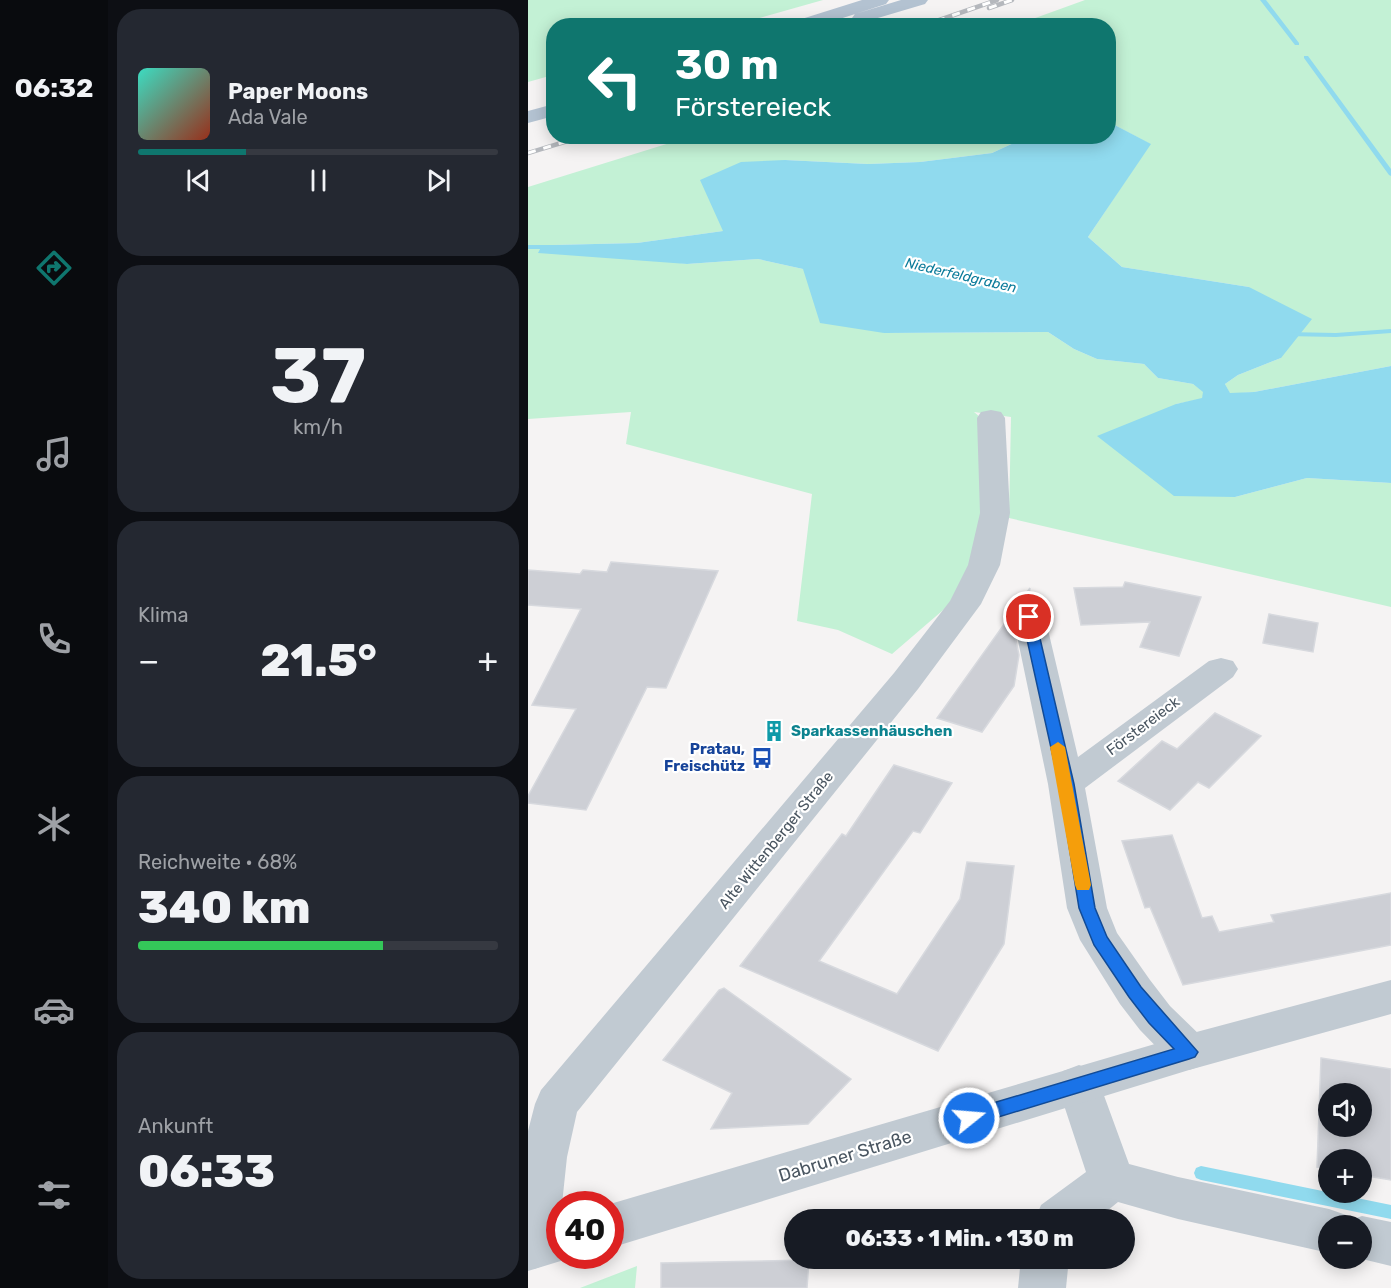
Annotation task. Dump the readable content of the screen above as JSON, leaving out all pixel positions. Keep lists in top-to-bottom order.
{
  "streets": {
    "street": ["Förstereieck", "Alte Wittenberger Straße", "Dabruner Straße"]
  },
  "water": ["Niederfeldgraben"],
  "places": {
    "building": ["Sparkassenhäuschen"],
    "bus stop": ["Pratau, Freischütz"]
  },
  "page": {
    "tabs": "06:32",
    "turn": ["30 m", "Förstereieck"],
    "song": ["Paper Moons", "Ada Vale"],
    "tile": [
      ["37", "km/h"],
      "Klima",
      ["Reichweite · 68%", "340 km"],
      ["Ankunft", "06:33"]
    ],
    "heat": ["−", "21.5°", "+"],
    "map_buttons": ["+", "−"],
    "limit": "40",
    "trip": "06:33 · 1 Min. · 130 m"
  }
}
